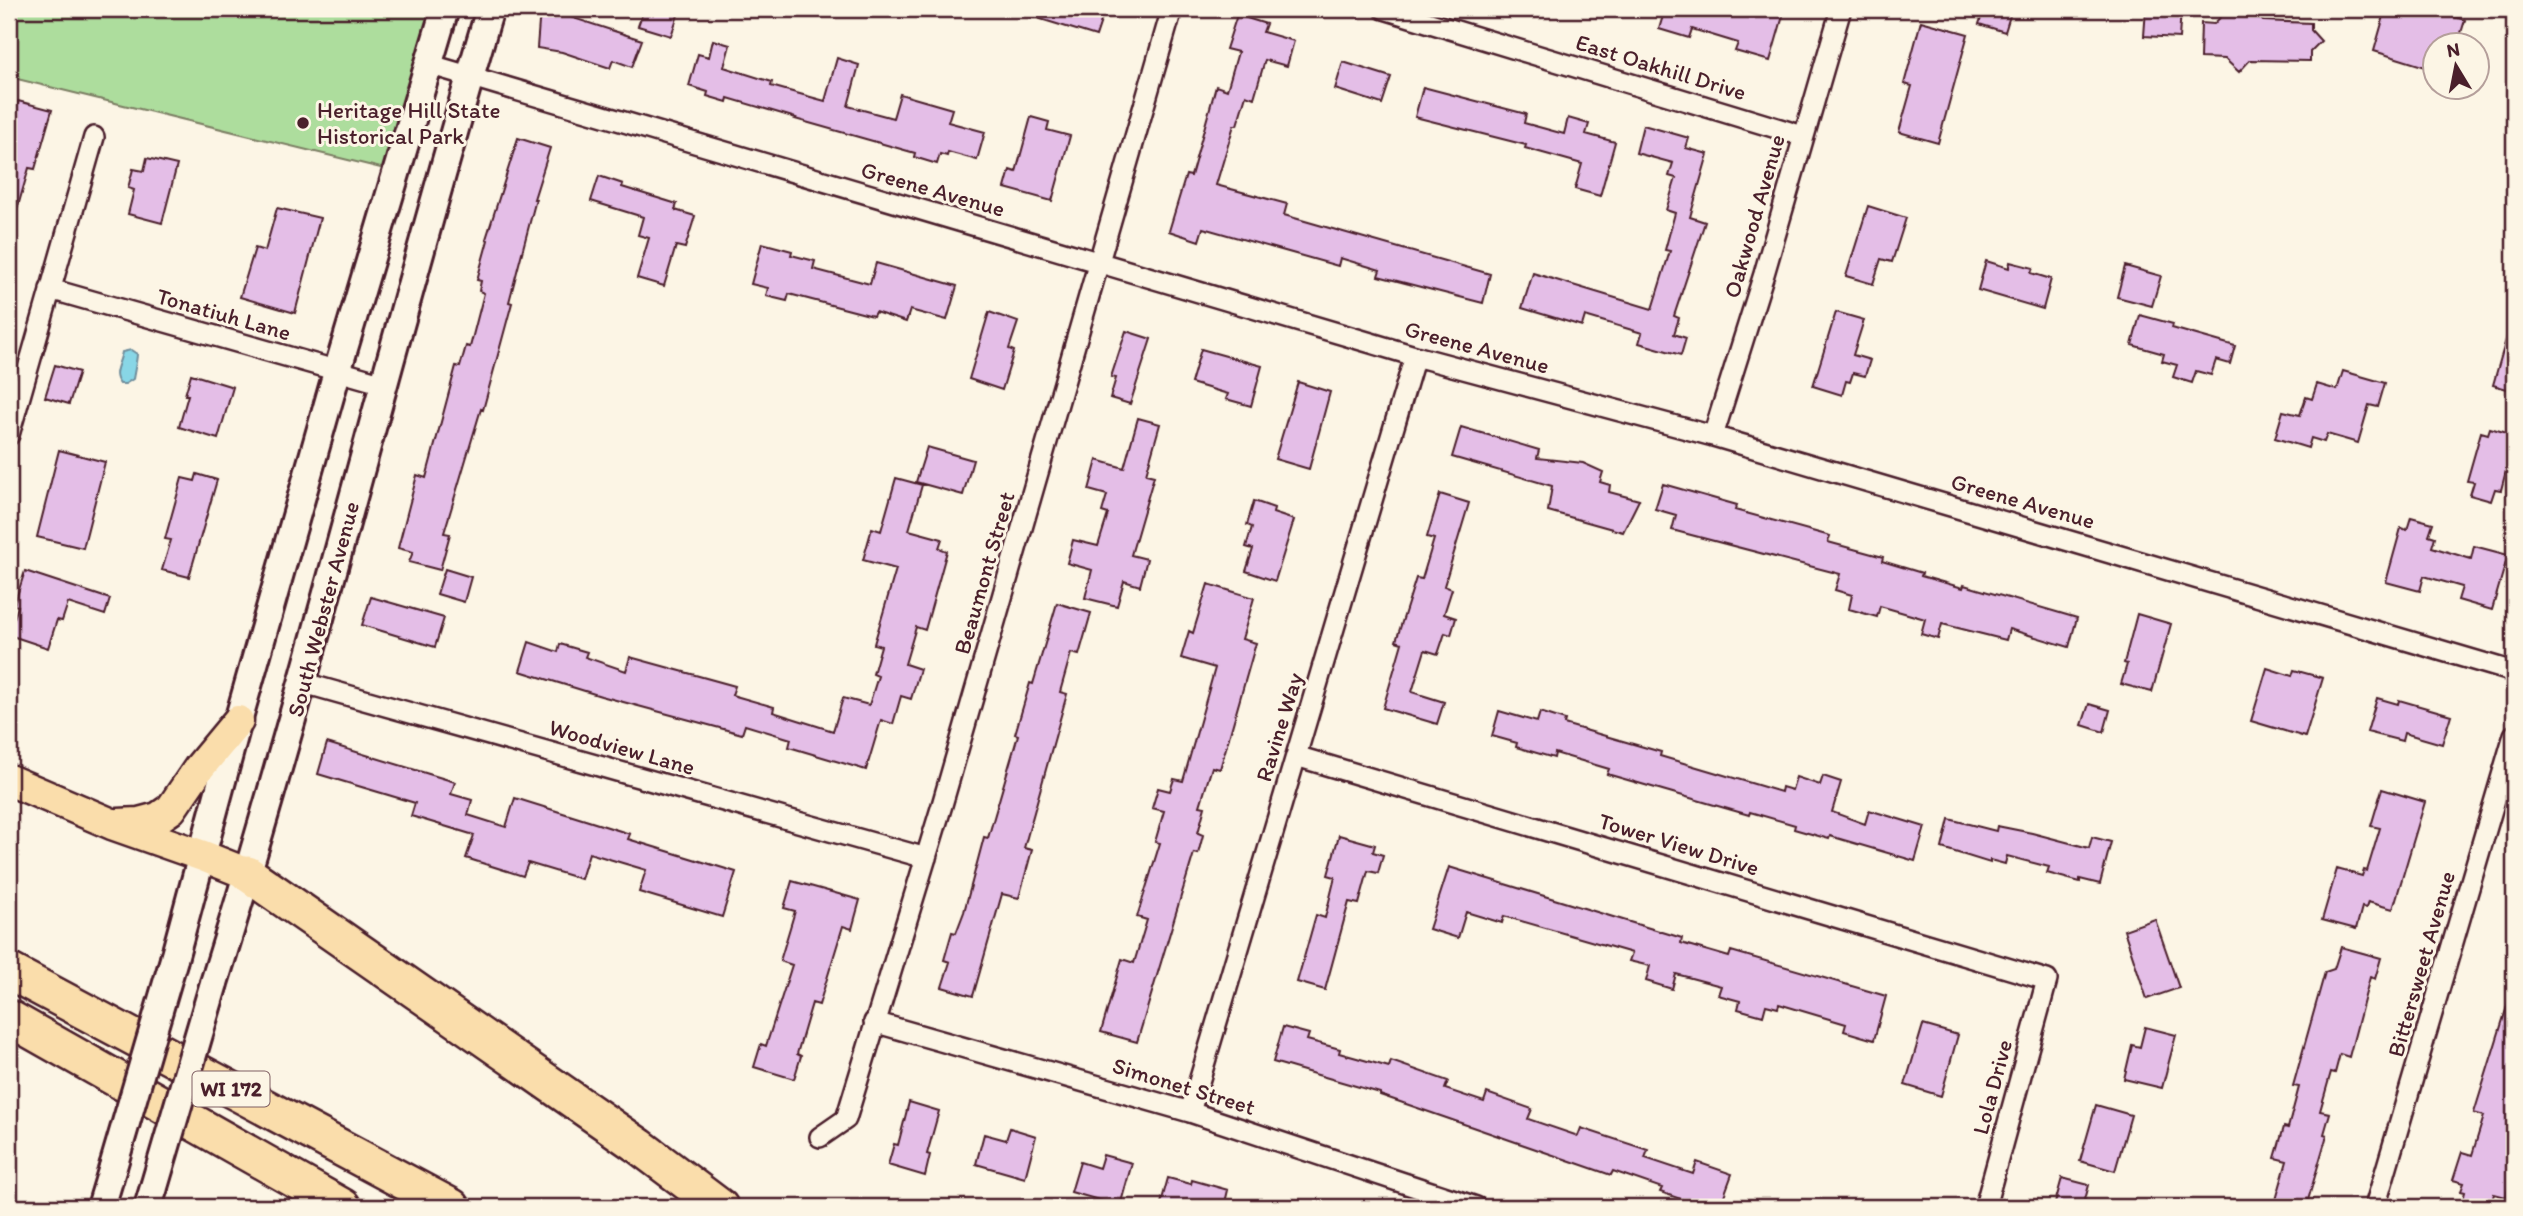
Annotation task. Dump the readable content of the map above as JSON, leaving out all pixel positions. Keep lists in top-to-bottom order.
{
  "streets": {
    "highway": ["WI 172"],
    "main road": ["South Webster Avenue"],
    "street": [
      "East Oakhill Drive",
      "Greene Avenue",
      "Oakwood Avenue",
      "Tonatiuh Lane",
      "Beaumont Street",
      "Ravine Way",
      "Woodview Lane",
      "Tower View Drive",
      "Bittersweet Avenue",
      "Simonet Street",
      "Lola Drive"
    ]
  },
  "crossings": [
    ["East Oakhill Drive", "Oakwood Avenue"],
    ["Greene Avenue", "Oakwood Avenue"],
    ["Greene Avenue", "Beaumont Street"],
    ["Greene Avenue", "South Webster Avenue"],
    ["Greene Avenue", "Ravine Way"],
    ["Tonatiuh Lane", "South Webster Avenue"],
    ["Beaumont Street", "Woodview Lane"],
    ["Beaumont Street", "Simonet Street"],
    ["South Webster Avenue", "Woodview Lane"],
    ["Ravine Way", "Tower View Drive"],
    ["Ravine Way", "Simonet Street"],
    ["Tower View Drive", "Lola Drive"]
  ],
  "places": ["Heritage Hill State Historical Park"],
  "north": "top"
}
